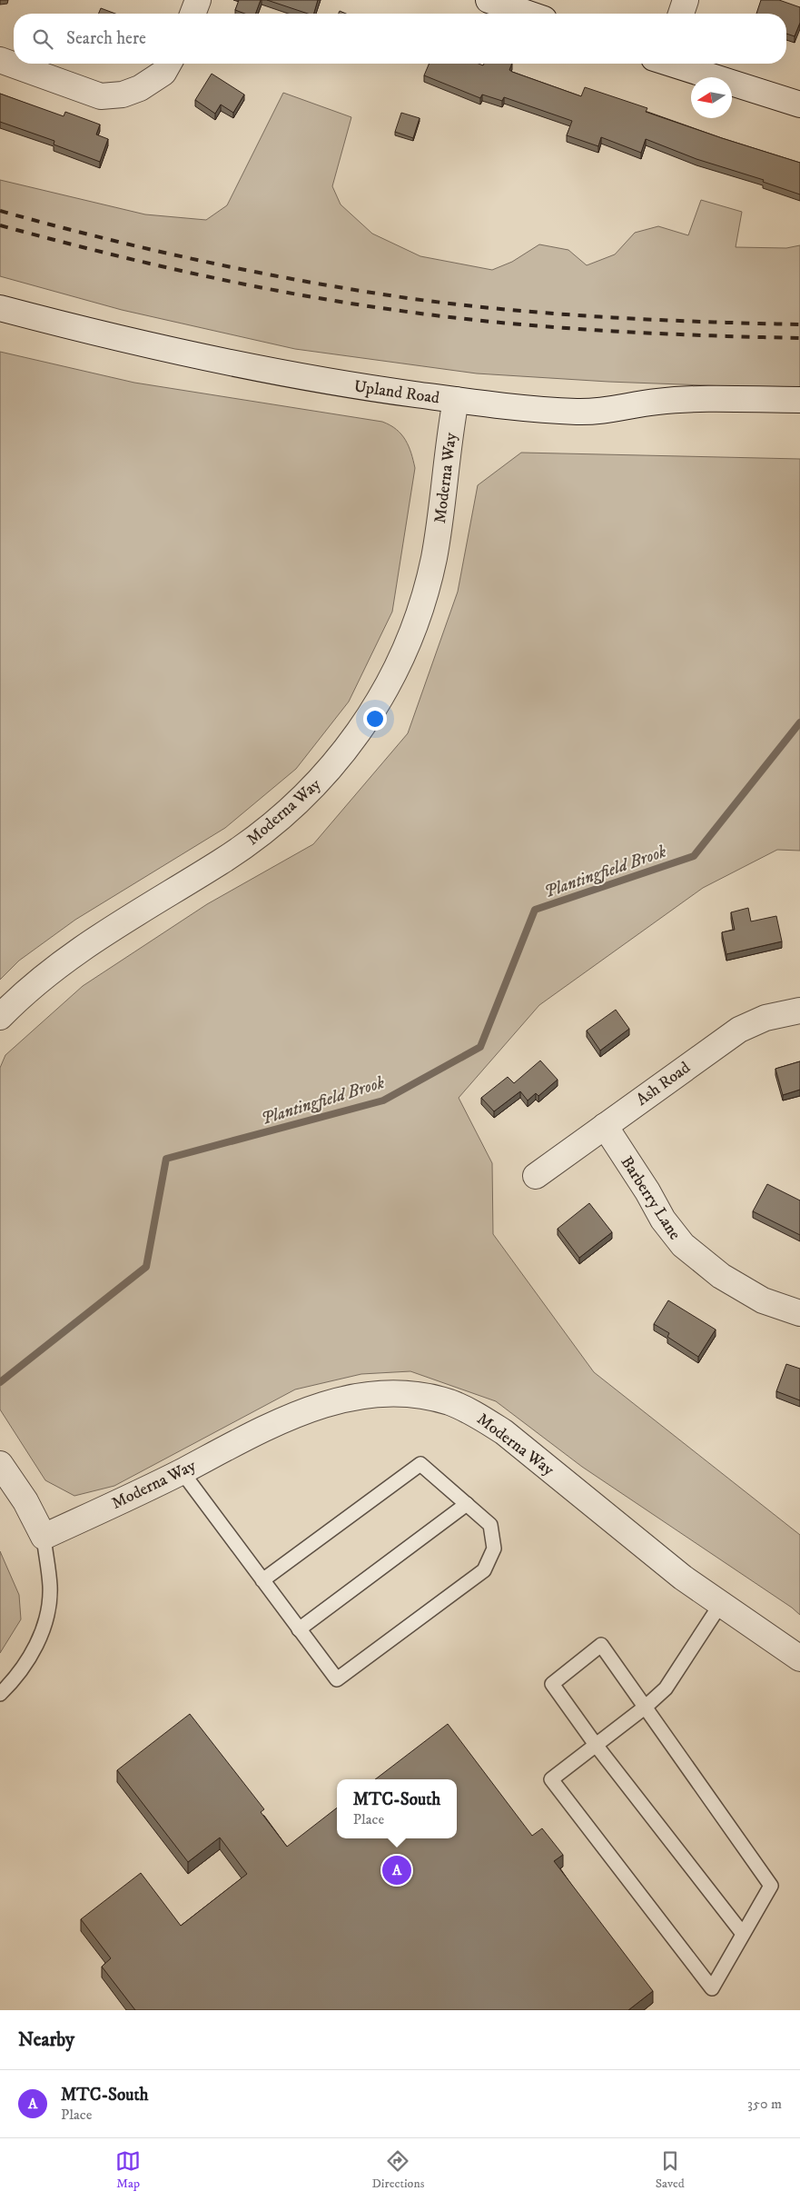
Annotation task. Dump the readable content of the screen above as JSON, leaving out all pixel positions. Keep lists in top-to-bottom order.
{
  "streets": {
    "street": [
      "Upland Road",
      "Moderna Way",
      "Ash Road",
      "Barberry Lane"
    ]
  },
  "crossings": [
    ["Upland Road", "Moderna Way"],
    ["Ash Road", "Barberry Lane"]
  ],
  "water": ["Plantingfield Brook"],
  "north": "left",
  "page": {
    "search": "Search here",
    "popup": ["MTC-South", "Place"],
    "pins": "A",
    "heading": "Nearby",
    "list": [
      {
        "mark": "A",
        "name": "MTC-South",
        "note": "Place",
        "value": "350 m"
      }
    ],
    "nav": ["Map", "Directions", "Saved"]
  }
}
